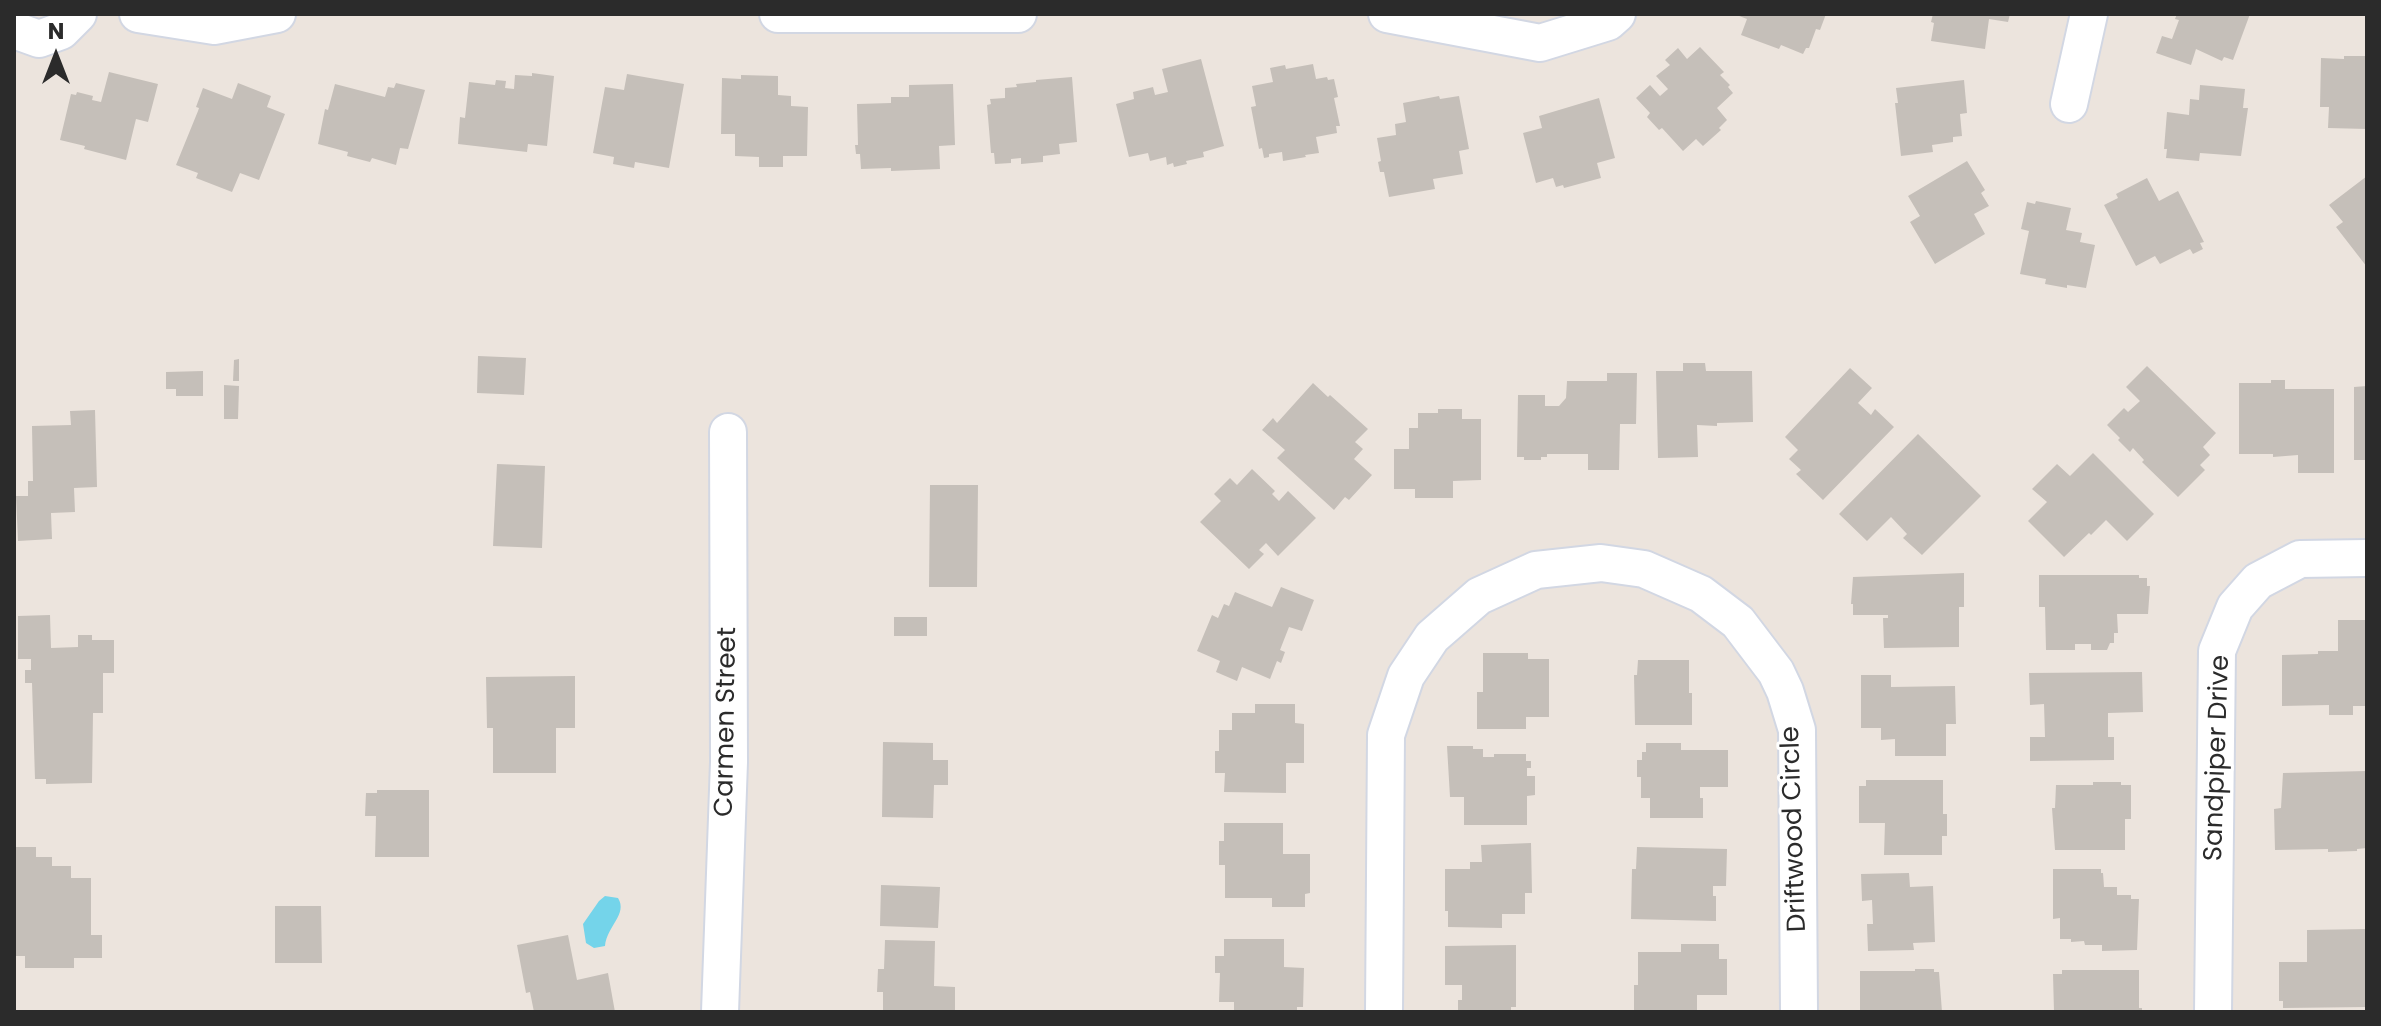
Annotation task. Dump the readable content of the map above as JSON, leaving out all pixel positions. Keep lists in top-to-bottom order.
{
  "streets": {
    "street": ["Carmen Street", "Sandpiper Drive", "Driftwood Circle"]
  },
  "north": "top"
}
